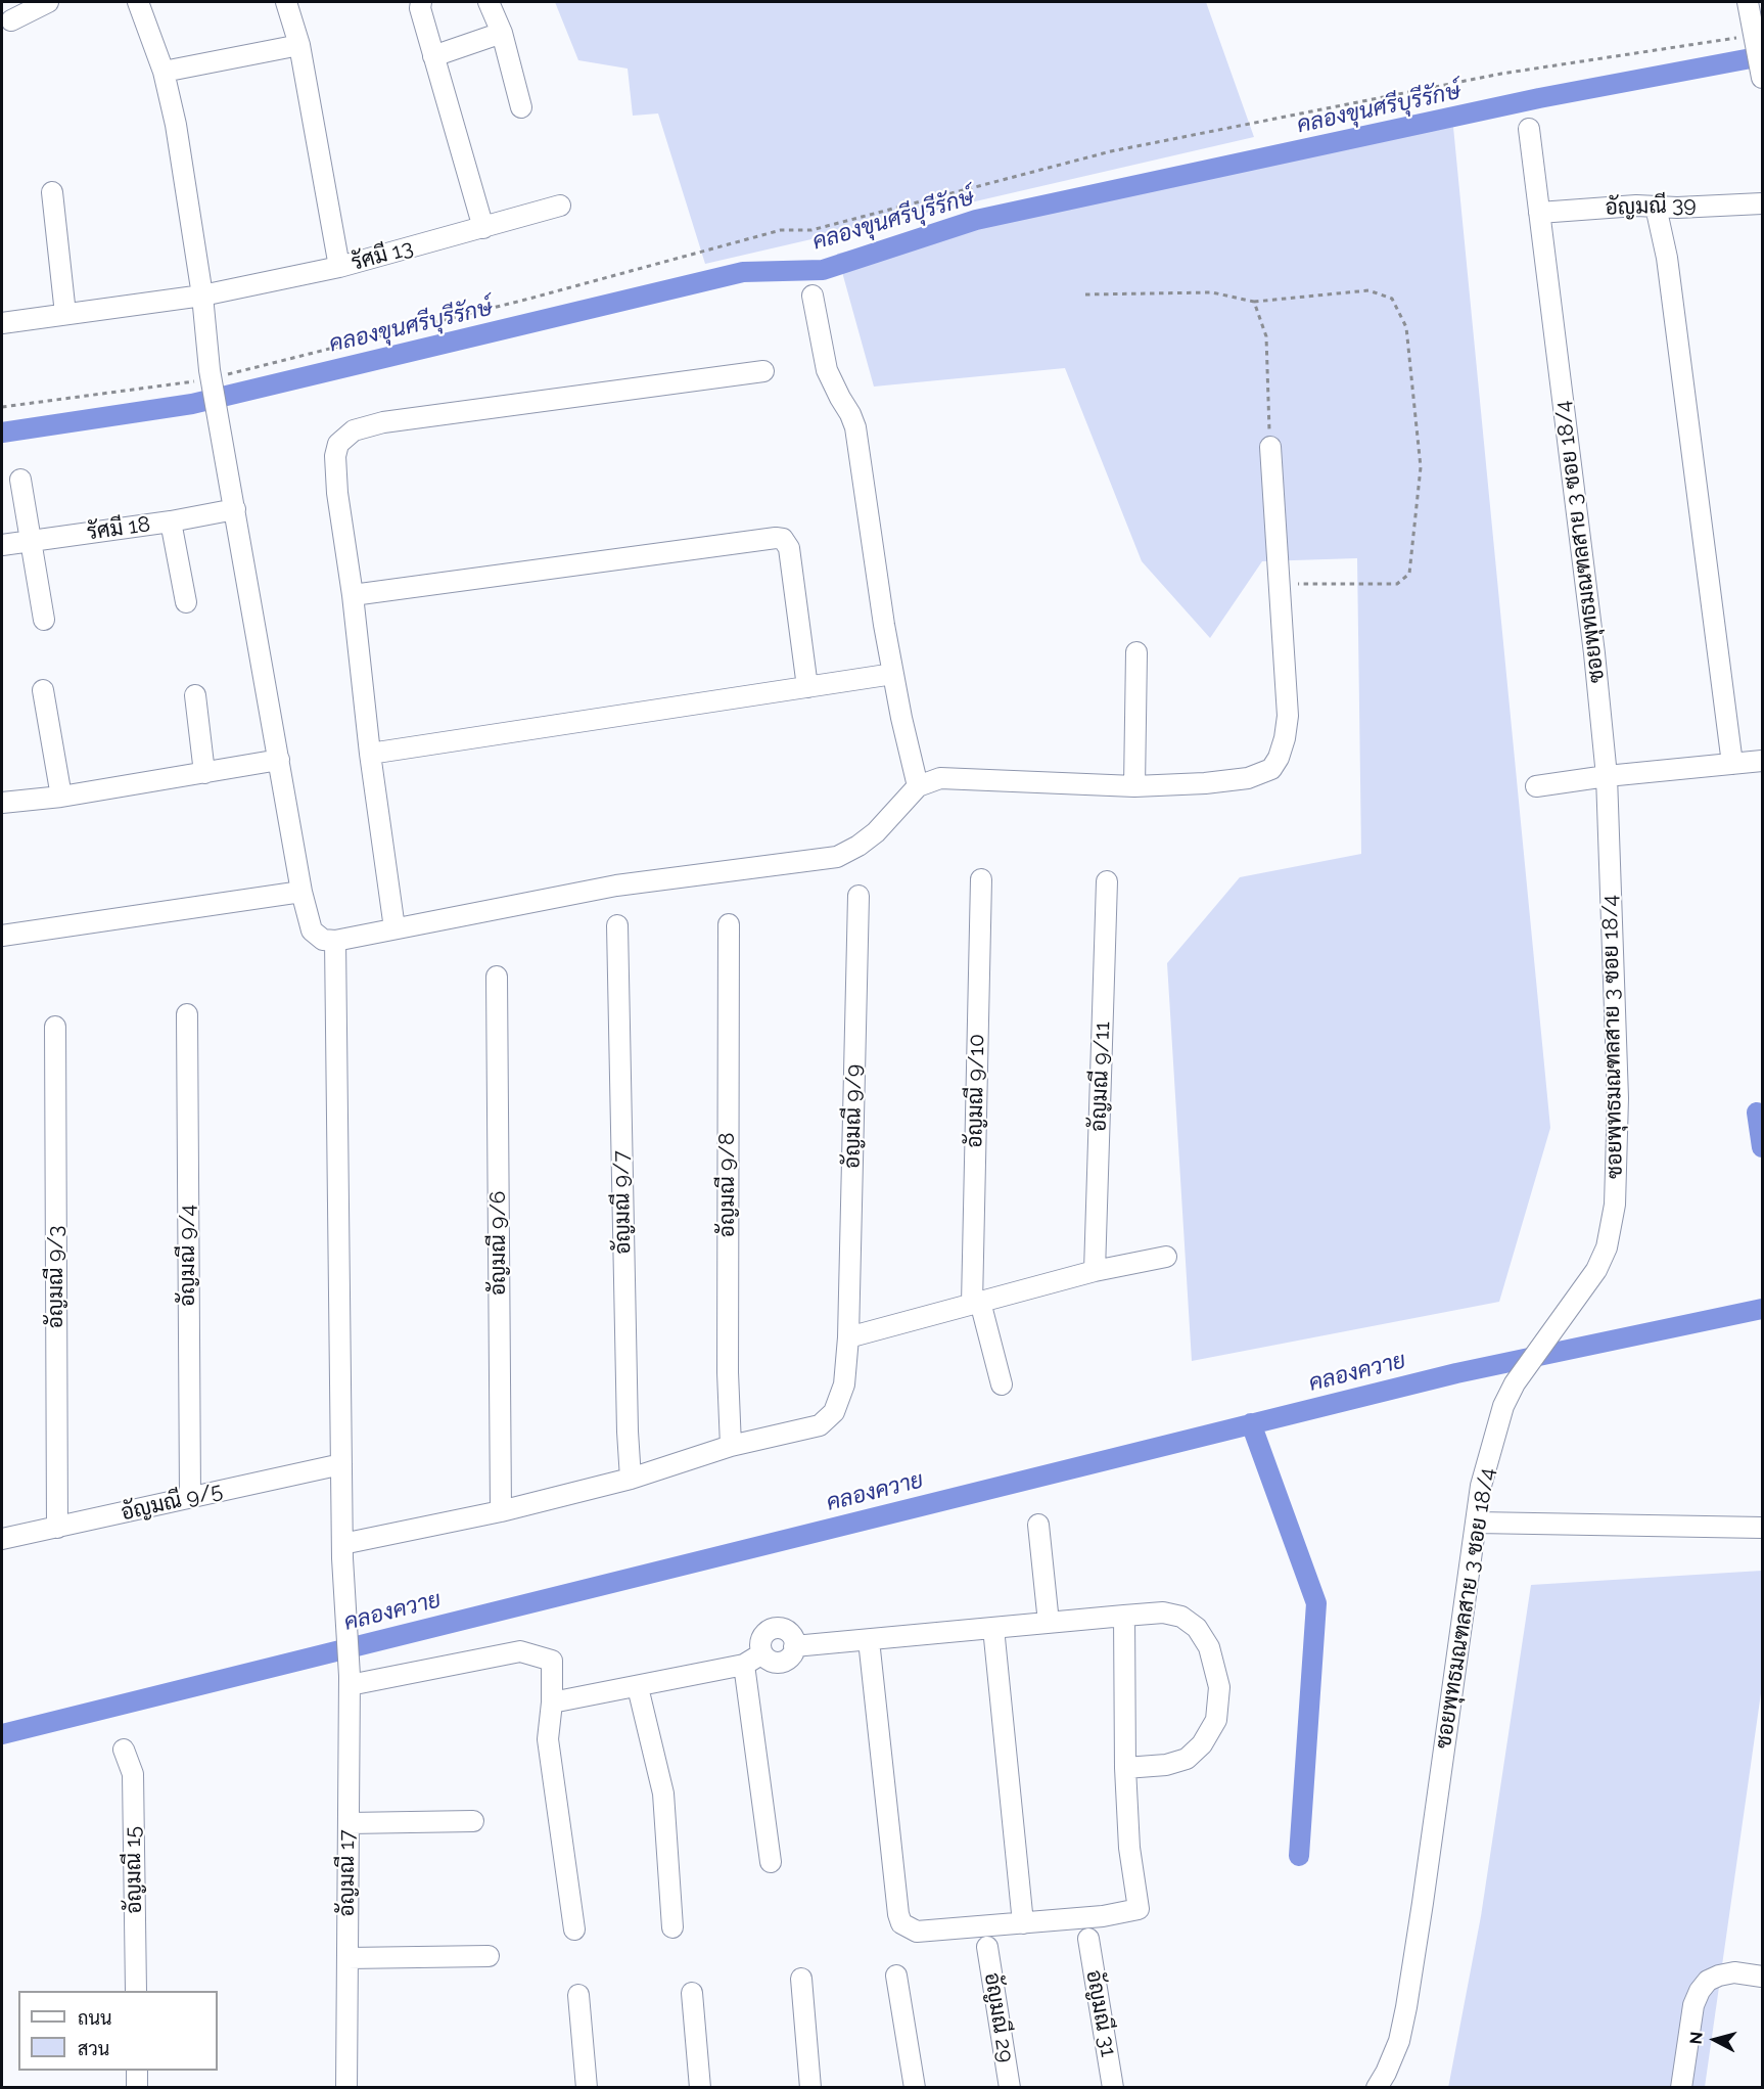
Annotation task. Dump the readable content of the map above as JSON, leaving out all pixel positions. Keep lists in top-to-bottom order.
{
  "streets": {
    "street": [
      "อัญมณี 39",
      "รัศมี 13",
      "รัศมี 18",
      "ซอยพุทธมณฑลสาย 3 ซอย 18/4",
      "อัญมณี 9/11",
      "อัญมณี 9/10",
      "อัญมณี 9/9",
      "อัญมณี 9/8",
      "อัญมณี 9/7",
      "อัญมณี 9/6",
      "อัญมณี 9/4",
      "อัญมณี 9/3",
      "อัญมณี 9/5",
      "อัญมณี 15",
      "อัญมณี 17",
      "อัญมณี 31",
      "อัญมณี 29"
    ]
  },
  "crossings": [
    ["อัญมณี 39", "ซอยพุทธมณฑลสาย 3 ซอย 18/4"],
    ["อัญมณี 9/9", "อัญมณี 9/8"],
    ["อัญมณี 9/9", "อัญมณี 9/7"],
    ["อัญมณี 9/9", "อัญมณี 9/6"],
    ["อัญมณี 9/9", "อัญมณี 17"],
    ["อัญมณี 9/4", "อัญมณี 9/5"],
    ["อัญมณี 9/3", "อัญมณี 9/5"],
    ["อัญมณี 9/5", "อัญมณี 17"]
  ],
  "water": ["คลองขุนศรีบุรีรักษ์", "คลองควาย"],
  "legend": ["ถนน", "สวน"],
  "north": "left"
}
